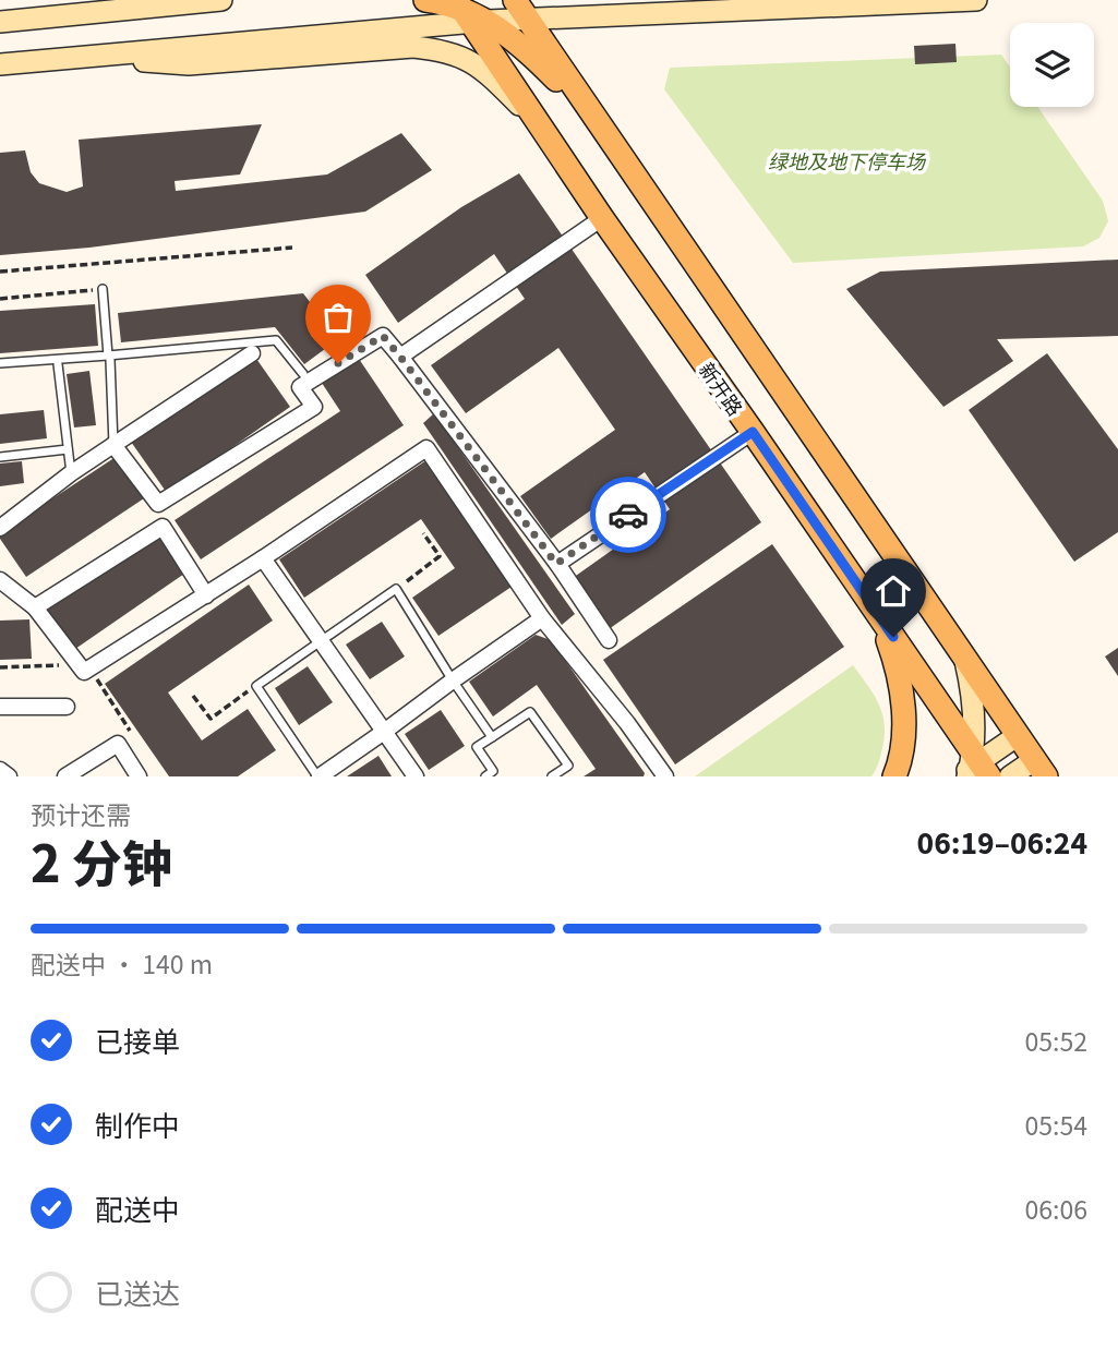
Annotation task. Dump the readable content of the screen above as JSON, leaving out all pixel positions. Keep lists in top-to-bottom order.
{
  "streets": {
    "main road": ["新开路"]
  },
  "parks": ["绿地及地下停车场"],
  "page": {
    "heading": ["2 分钟", "预计还需", "06:19–06:24"],
    "bar": "配送中 · 140 m",
    "list": [
      ["已接单", "05:52"],
      ["制作中", "05:54"],
      ["配送中", "06:06"],
      "已送达"
    ]
  }
}
